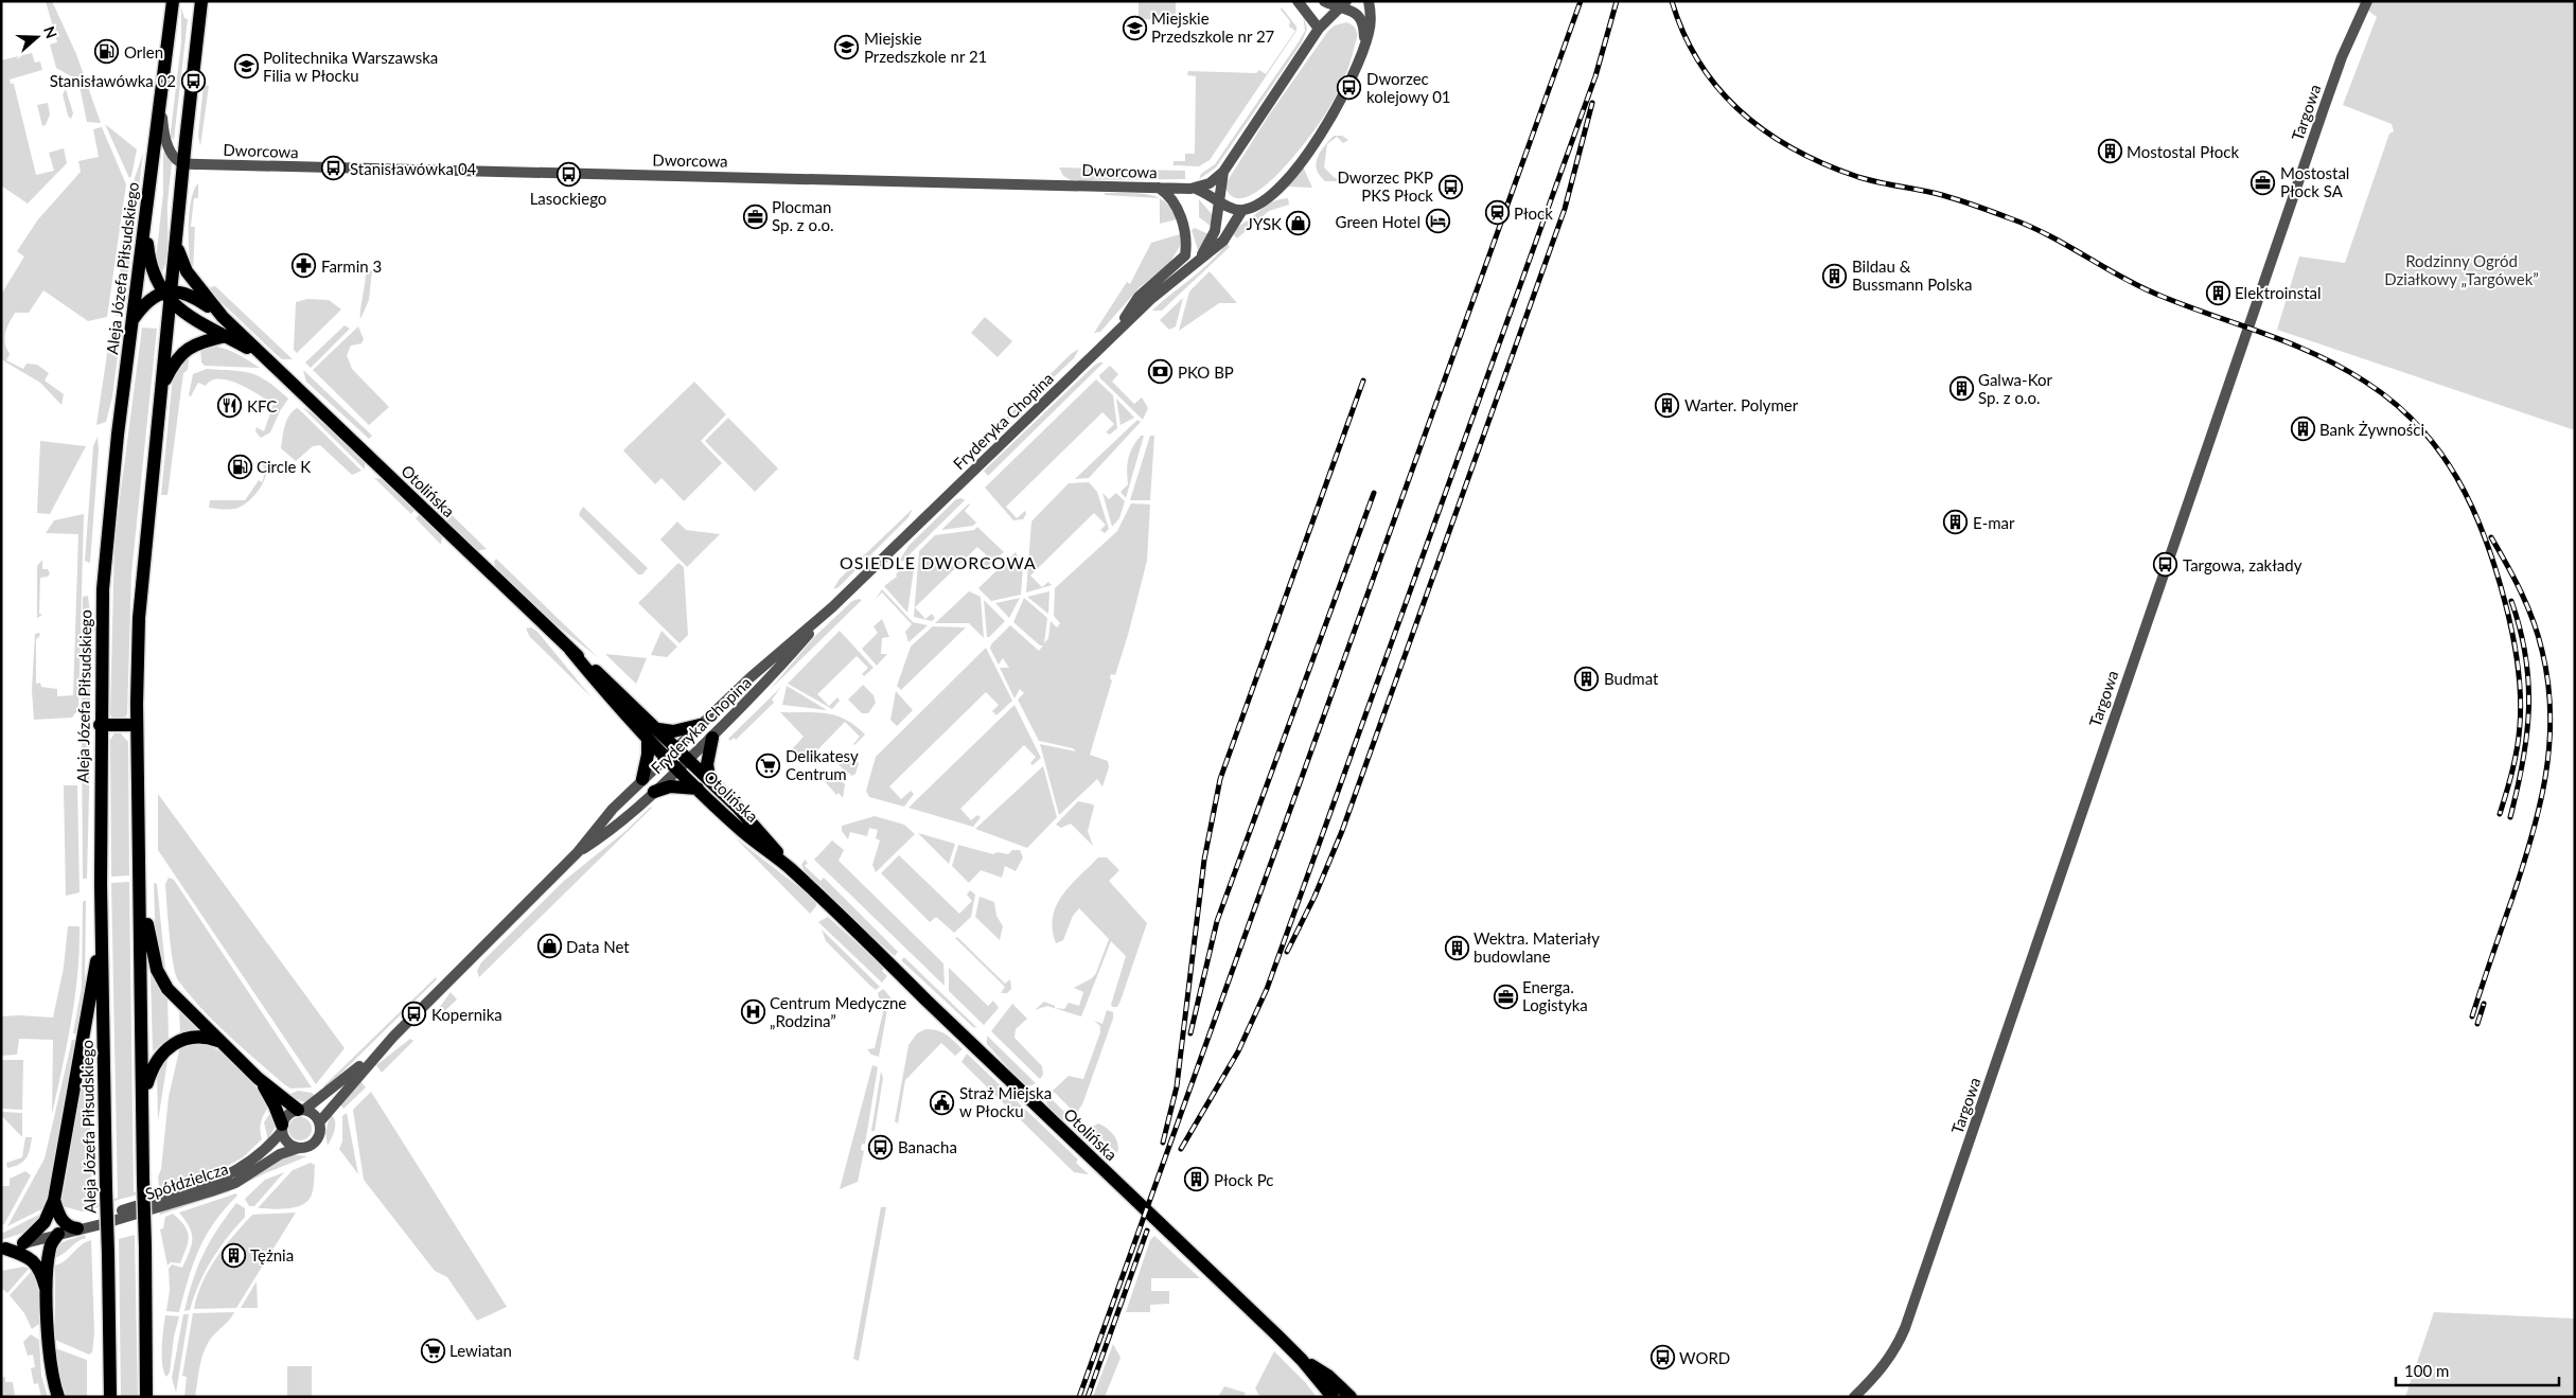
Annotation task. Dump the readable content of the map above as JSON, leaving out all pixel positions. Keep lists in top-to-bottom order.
{
  "streets": {
    "main road": ["Aleja Józefa Piłsudskiego", "Otolińska"],
    "street": [
      "Targowa",
      "Dworcowa",
      "Fryderyka Chopina",
      "Spółdzielcza"
    ]
  },
  "crossings": [
    ["Dworcowa", "Fryderyka Chopina"],
    ["Aleja Józefa Piłsudskiego", "Otolińska"],
    ["Fryderyka Chopina", "Otolińska"],
    ["Fryderyka Chopina", "Spółdzielcza"]
  ],
  "districts": ["OSIEDLE DWORCOWA"],
  "parks": ["Rodzinny Ogród Działkowy „Targówek”"],
  "places": {
    "school or university": ["Miejskie Przedszkole nr 27", "Miejskie Przedszkole nr 21", "Politechnika Warszawska Filia w Płocku"],
    "fuel station": ["Orlen", "Circle K"],
    "bus stop": [
      "Stanisławówka 02",
      "Dworzec kolejowy 01",
      "Stanisławówka 04",
      "Lasockiego",
      "Dworzec PKP PKS Płock",
      "Targowa, zakłady",
      "Kopernika",
      "Banacha",
      "WORD"
    ],
    "building": [
      "Mostostal Płock",
      "Bildau & Bussmann Polska",
      "Elektroinstal",
      "Galwa-Kor Sp. z o.o.",
      "Warter. Polymer",
      "Bank Żywności",
      "E-mar",
      "Budmat",
      "Wektra. Materiały budowlane",
      "Płock Pc",
      "Tężnia"
    ],
    "office": ["Mostostal Płock SA", "Plocman Sp. z o.o.", "Energa. Logistyka"],
    "station": ["Płock"],
    "hotel": ["Green Hotel"],
    "shop": ["JYSK", "Data Net"],
    "pharmacy": ["Farmin 3"],
    "bank": ["PKO BP"],
    "restaurant": ["KFC"],
    "supermarket": ["Delikatesy Centrum", "Lewiatan"],
    "hospital": ["Centrum Medyczne „Rodzina”"],
    "public building": ["Straż Miejska w Płocku"]
  },
  "scale_bar": "100 m",
  "north": "right"
}
